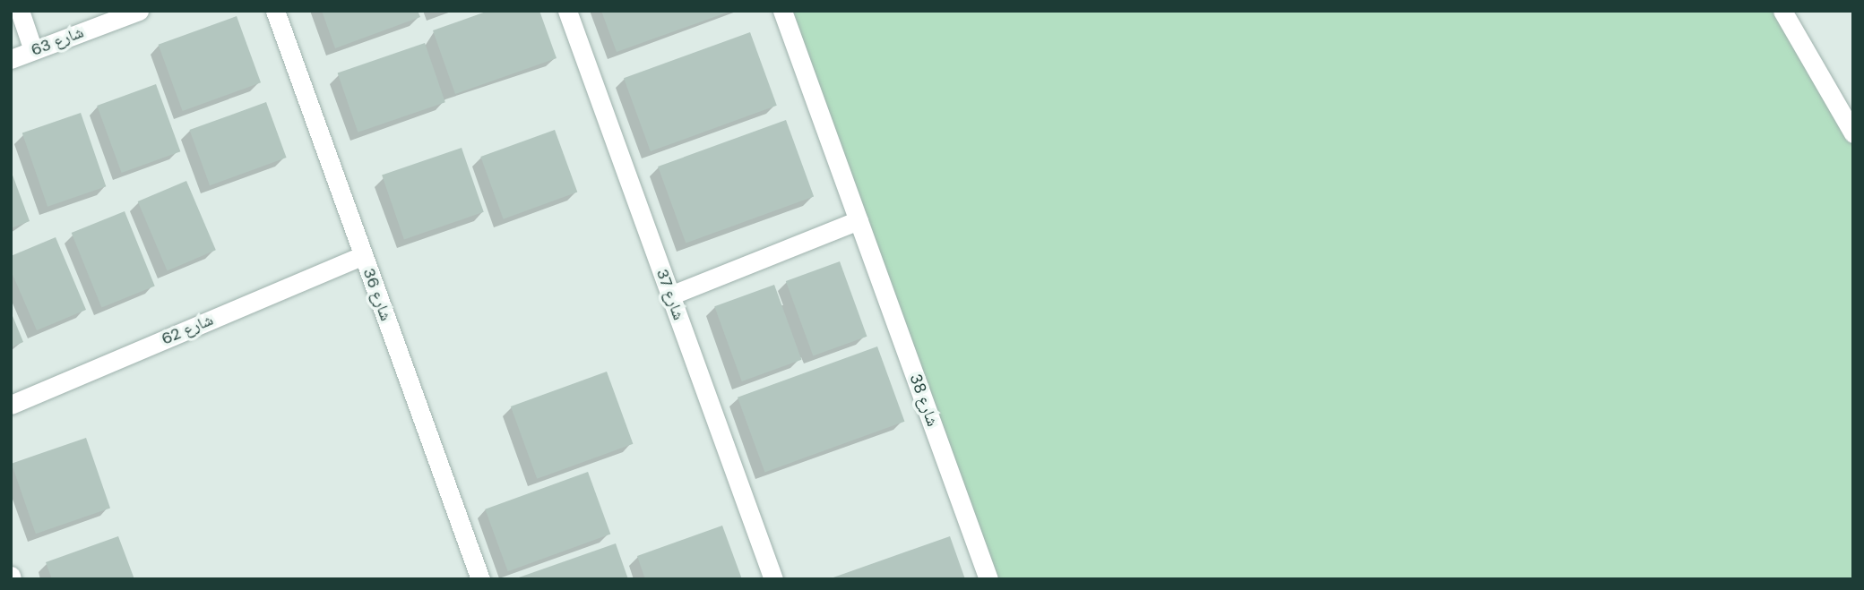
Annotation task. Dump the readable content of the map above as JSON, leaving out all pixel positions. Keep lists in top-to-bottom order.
{
  "streets": {
    "street": [
      "شارع 63",
      "شارع 36",
      "شارع 37",
      "شارع 62",
      "شارع 38"
    ]
  },
  "crossings": [
    ["شارع 36", "شارع 62"]
  ]
}
